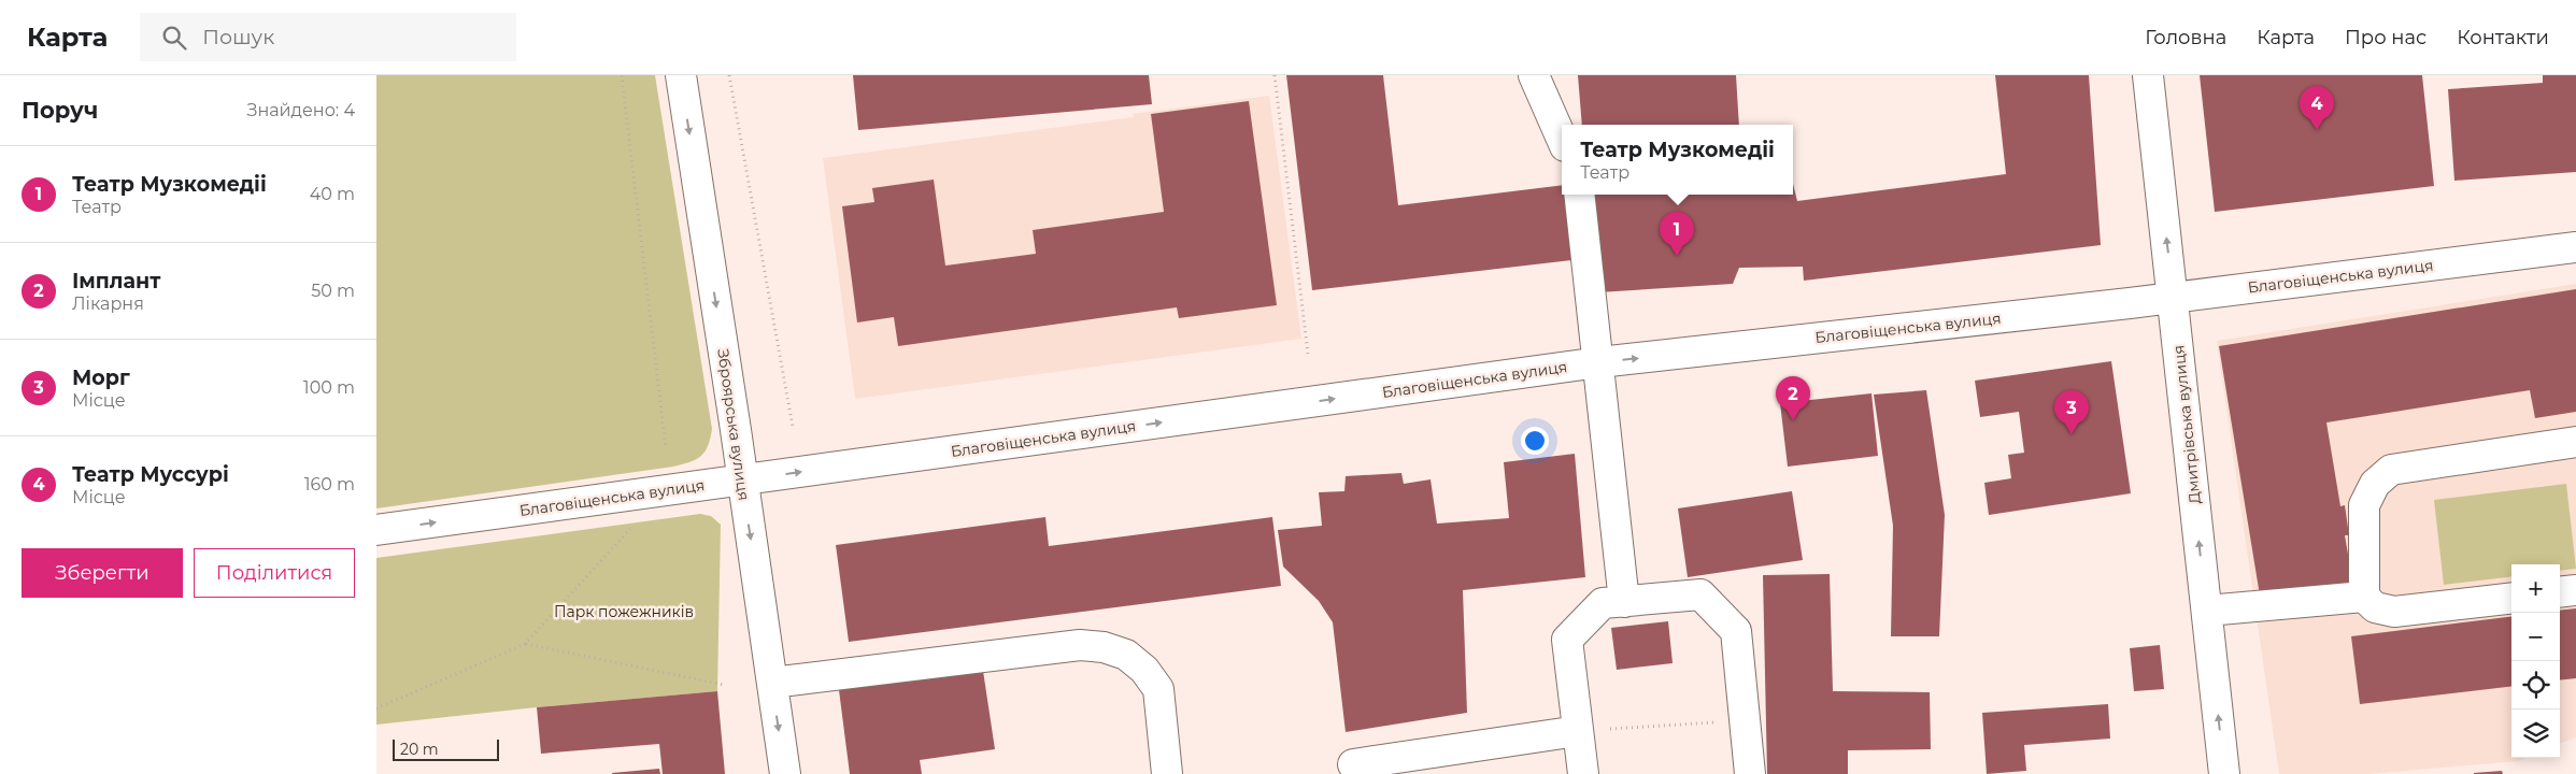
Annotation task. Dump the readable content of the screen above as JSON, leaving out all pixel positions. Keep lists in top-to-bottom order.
{
  "streets": {
    "street": ["Благовіщенська вулиця", "Зброярська вулиця", "Дмитрівська вулиця"]
  },
  "crossings": [
    ["Благовіщенська вулиця", "Зброярська вулиця"],
    ["Благовіщенська вулиця", "Дмитрівська вулиця"]
  ],
  "one_way": ["Благовіщенська вулиця", "Зброярська вулиця", "Дмитрівська вулиця"],
  "parks": ["Парк пожежників"],
  "scale_bar": "20 m",
  "page": {
    "header": "Карта",
    "search": "Пошук",
    "nav": [
      "Головна",
      "Карта",
      "Про нас",
      "Контакти"
    ],
    "heading": ["Поруч", "Знайдено: 4"],
    "pins": [
      "4",
      "1",
      "2",
      "3"
    ],
    "popup": ["Театр Музкомедіі", "Театр"],
    "list": [
      {
        "mark": "1",
        "name": "Театр Музкомедіі",
        "note": "Театр",
        "value": "40 m"
      },
      {
        "mark": "2",
        "name": "Імплант",
        "note": "Лікарня",
        "value": "50 m"
      },
      {
        "mark": "3",
        "name": "Морг",
        "note": "Місце",
        "value": "100 m"
      },
      {
        "mark": "4",
        "name": "Театр Муссурі",
        "note": "Місце",
        "value": "160 m"
      }
    ],
    "buttons": ["Зберегти", "Поділитися"],
    "map_buttons": ["+", "−"],
    "scale": "20 m"
  }
}
